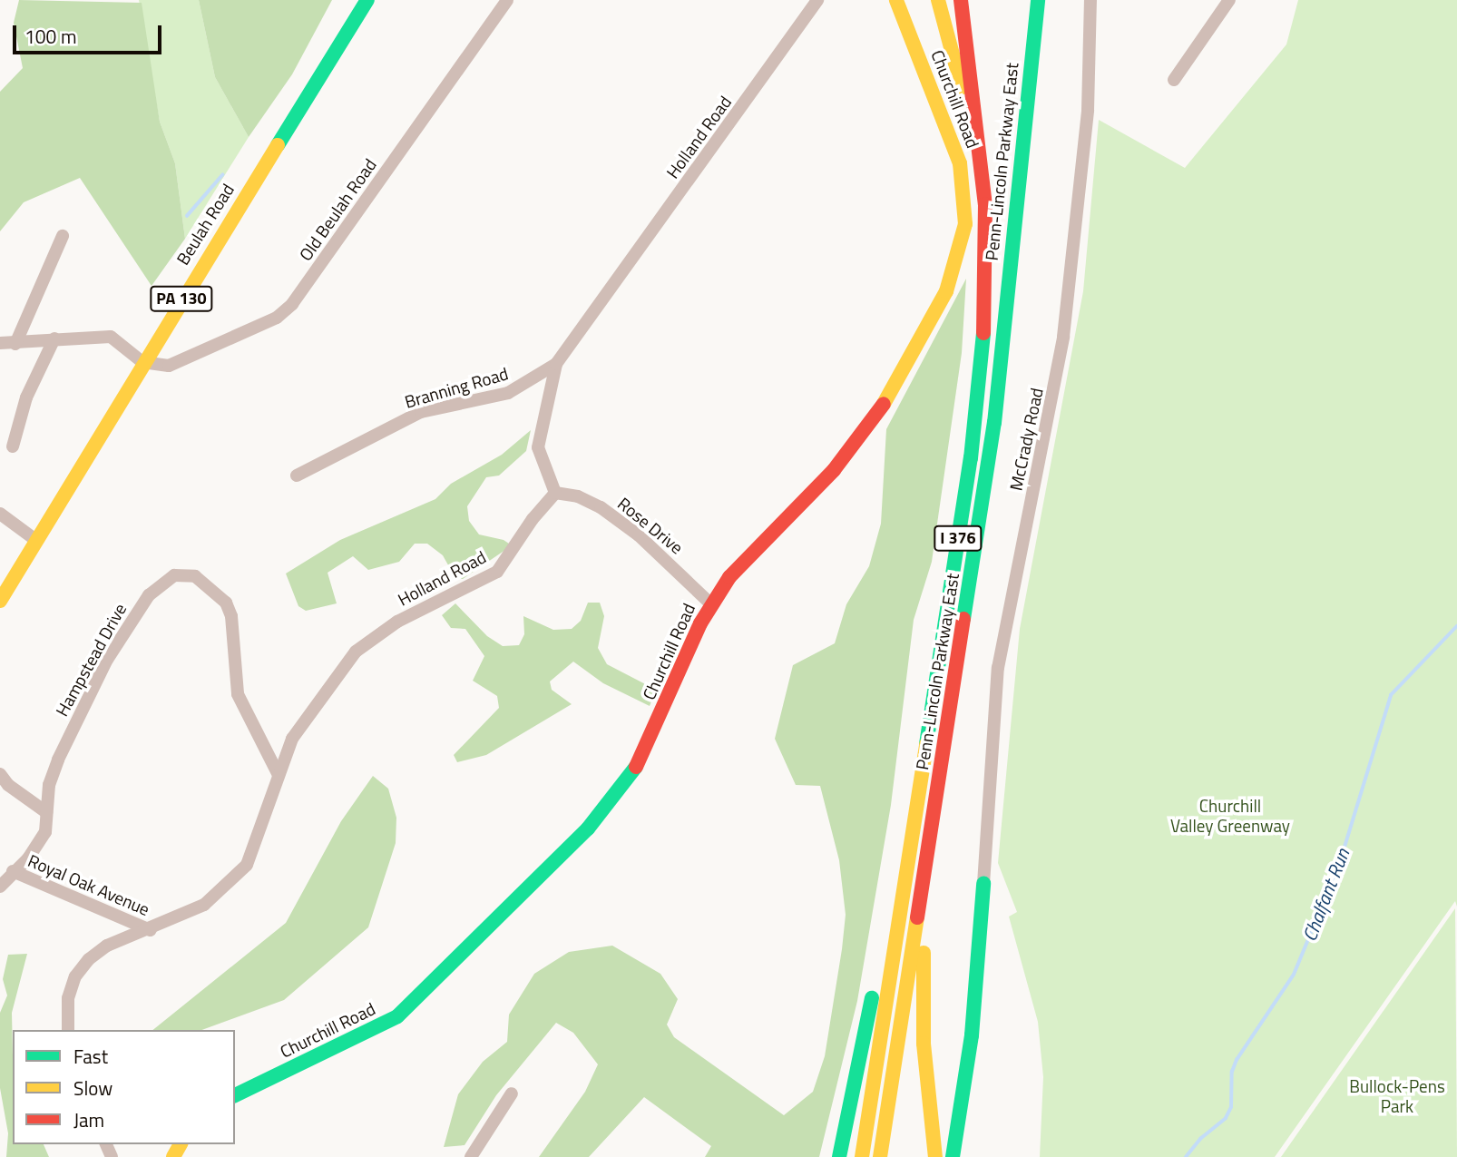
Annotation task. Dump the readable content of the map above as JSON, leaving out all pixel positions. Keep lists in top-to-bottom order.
{
  "streets": {
    "main road": [
      "Churchill Road",
      "Penn-Lincoln Parkway East",
      "Beulah Road",
      "PA 130",
      "I 376"
    ],
    "street": [
      "Holland Road",
      "Old Beulah Road",
      "Branning Road",
      "McCrady Road",
      "Rose Drive",
      "Hampstead Drive",
      "Royal Oak Avenue"
    ]
  },
  "crossings": [
    ["Churchill Road", "Rose Drive"],
    ["Holland Road", "Branning Road"],
    ["Holland Road", "Rose Drive"],
    ["Holland Road", "Hampstead Drive"],
    ["Holland Road", "Royal Oak Avenue"],
    ["Old Beulah Road", "Beulah Road"],
    ["Hampstead Drive", "Royal Oak Avenue"]
  ],
  "water": ["Chalfant Run"],
  "parks": ["Churchill Valley Greenway", "Bullock-Pens Park"],
  "legend": ["Fast", "Slow", "Jam"],
  "scale_bar": "100 m"
}
